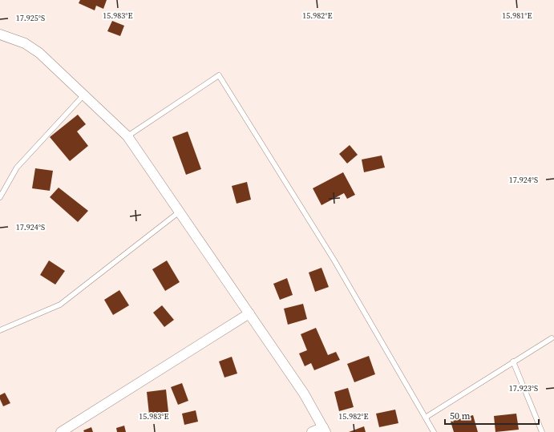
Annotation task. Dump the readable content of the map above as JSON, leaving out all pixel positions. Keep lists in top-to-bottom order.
{
  "scale_bar": "50 m",
  "coordinates": [
    "15.983°E",
    "15.982°E",
    "15.981°E",
    "17.925°S",
    "17.924°S",
    "17.923°S"
  ]
}
